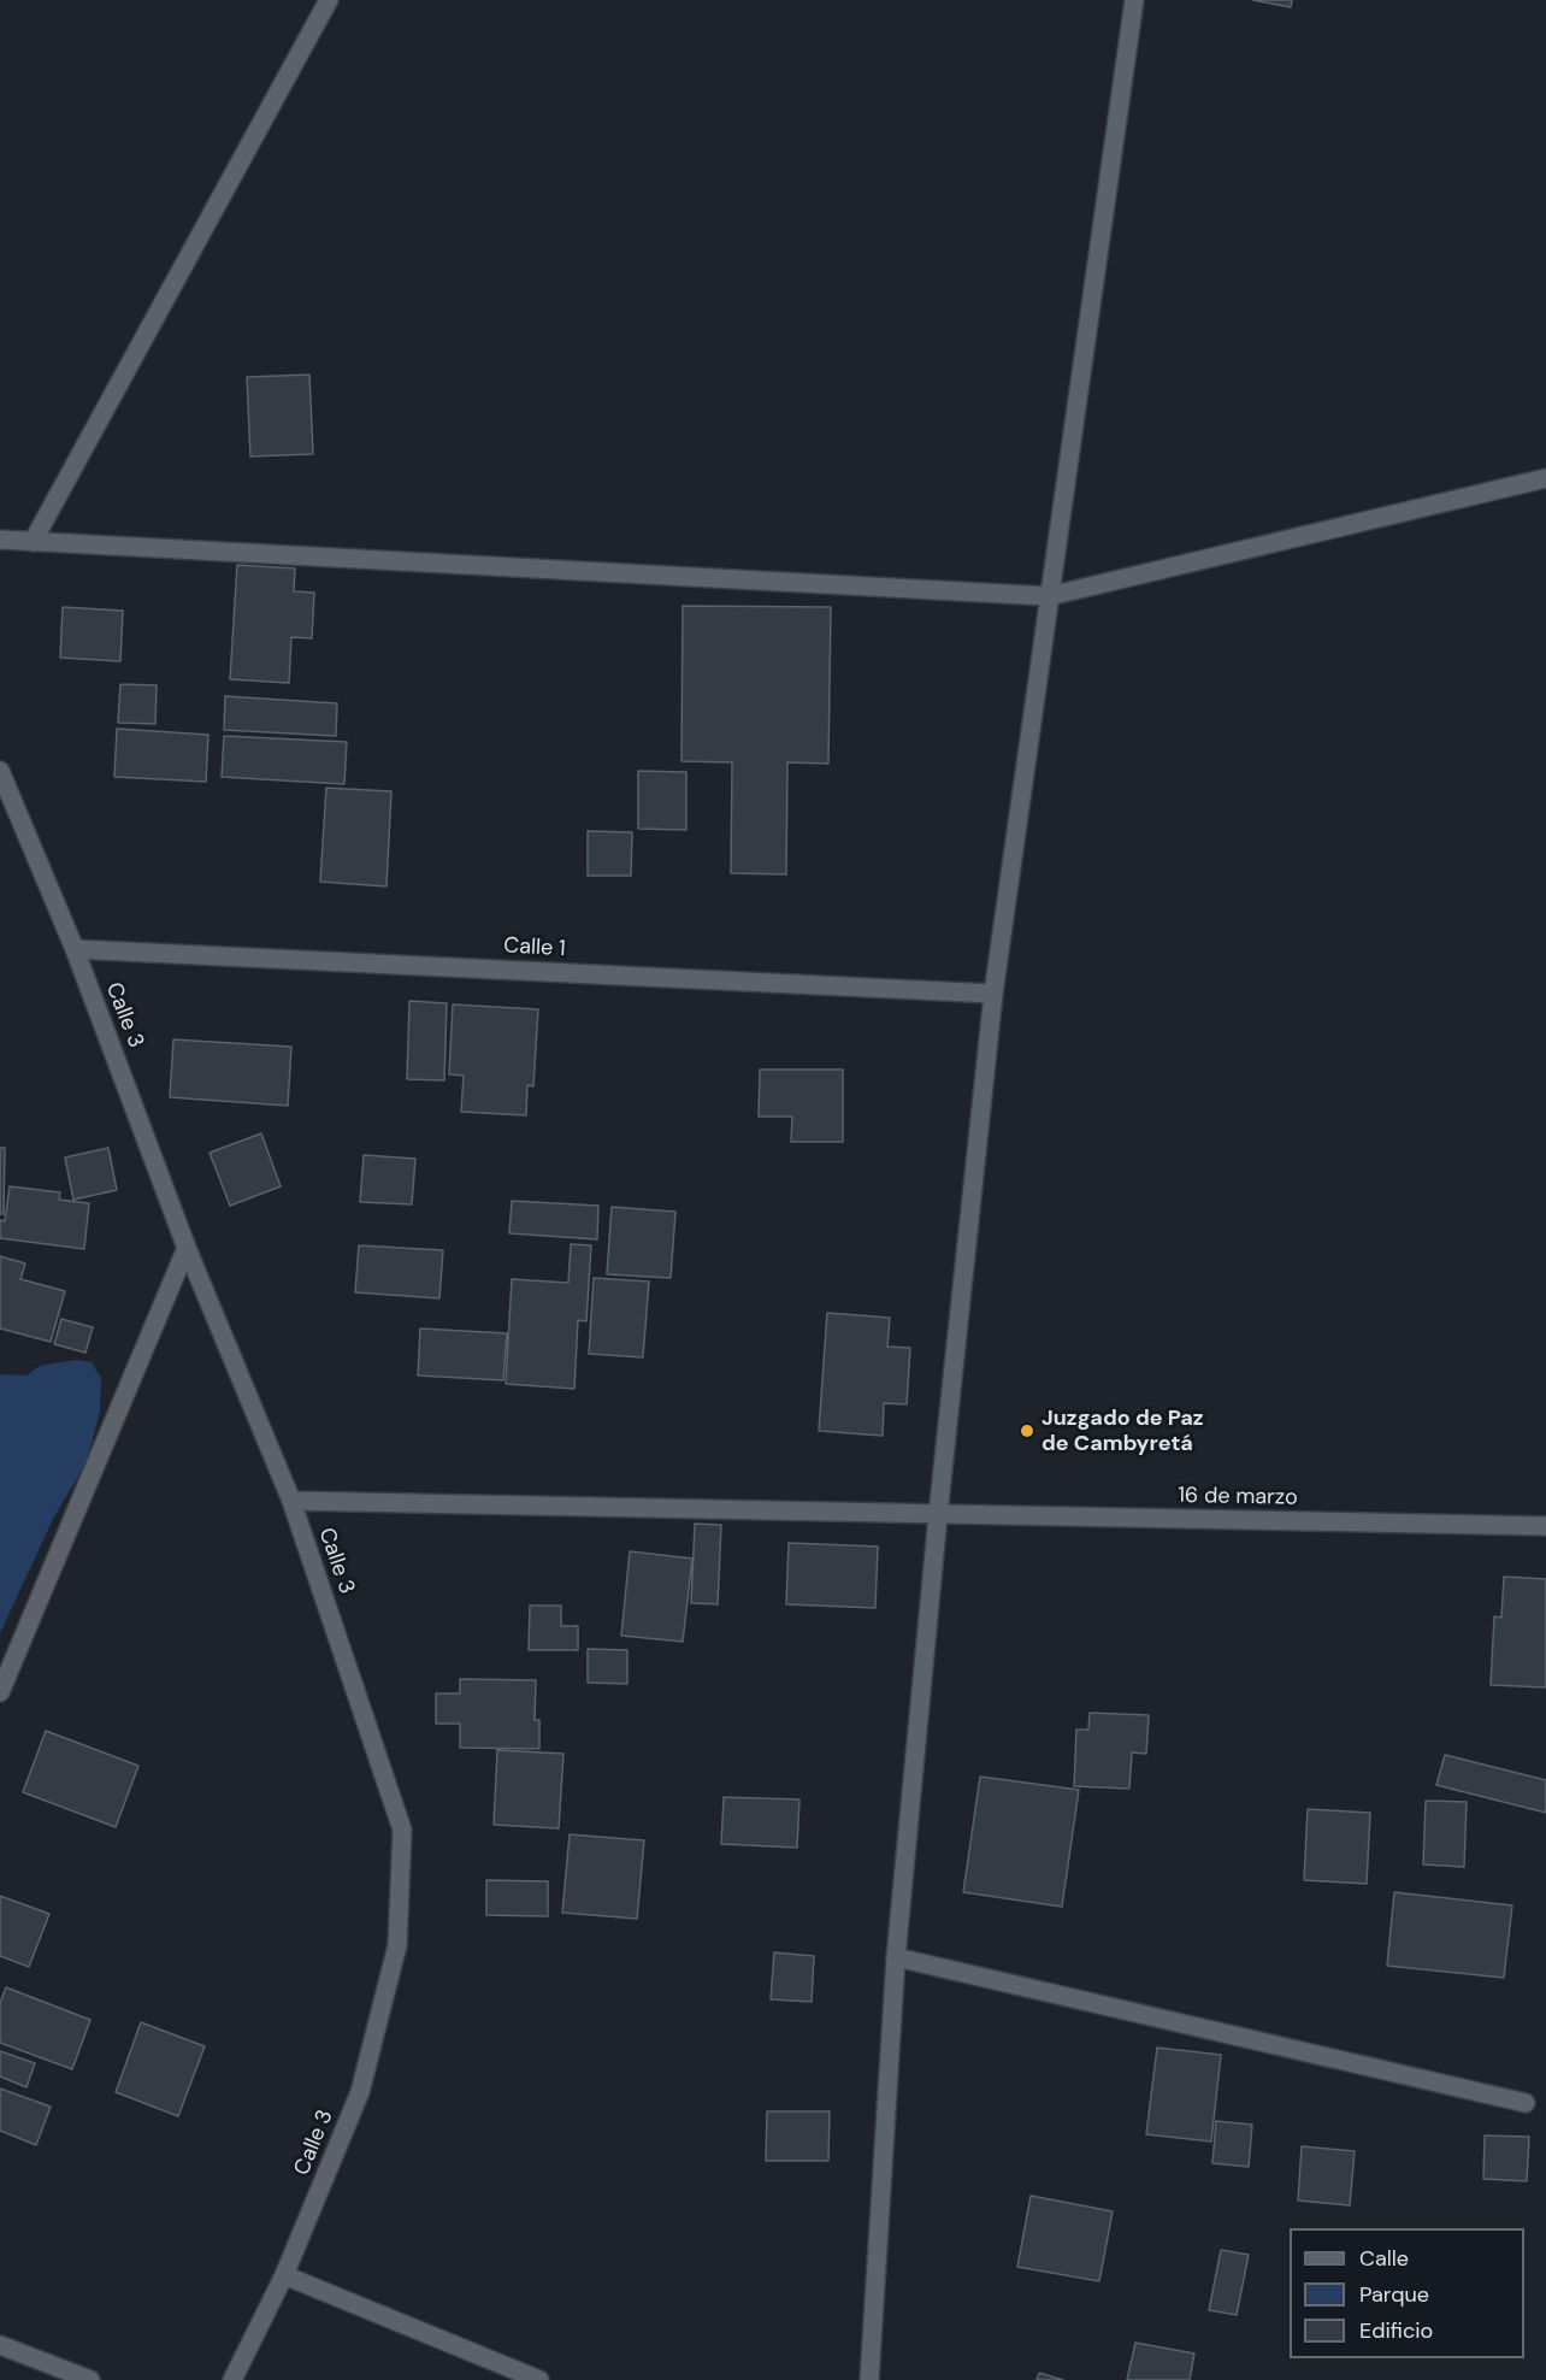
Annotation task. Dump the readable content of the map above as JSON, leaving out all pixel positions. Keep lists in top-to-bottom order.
{
  "streets": {
    "street": ["Calle 1", "Calle 3", "16 de marzo"]
  },
  "crossings": [
    ["Calle 1", "Calle 3"],
    ["Calle 3", "16 de marzo"]
  ],
  "places": ["Juzgado de Paz de Cambyretá"],
  "legend": ["Calle", "Parque", "Edificio"]
}
